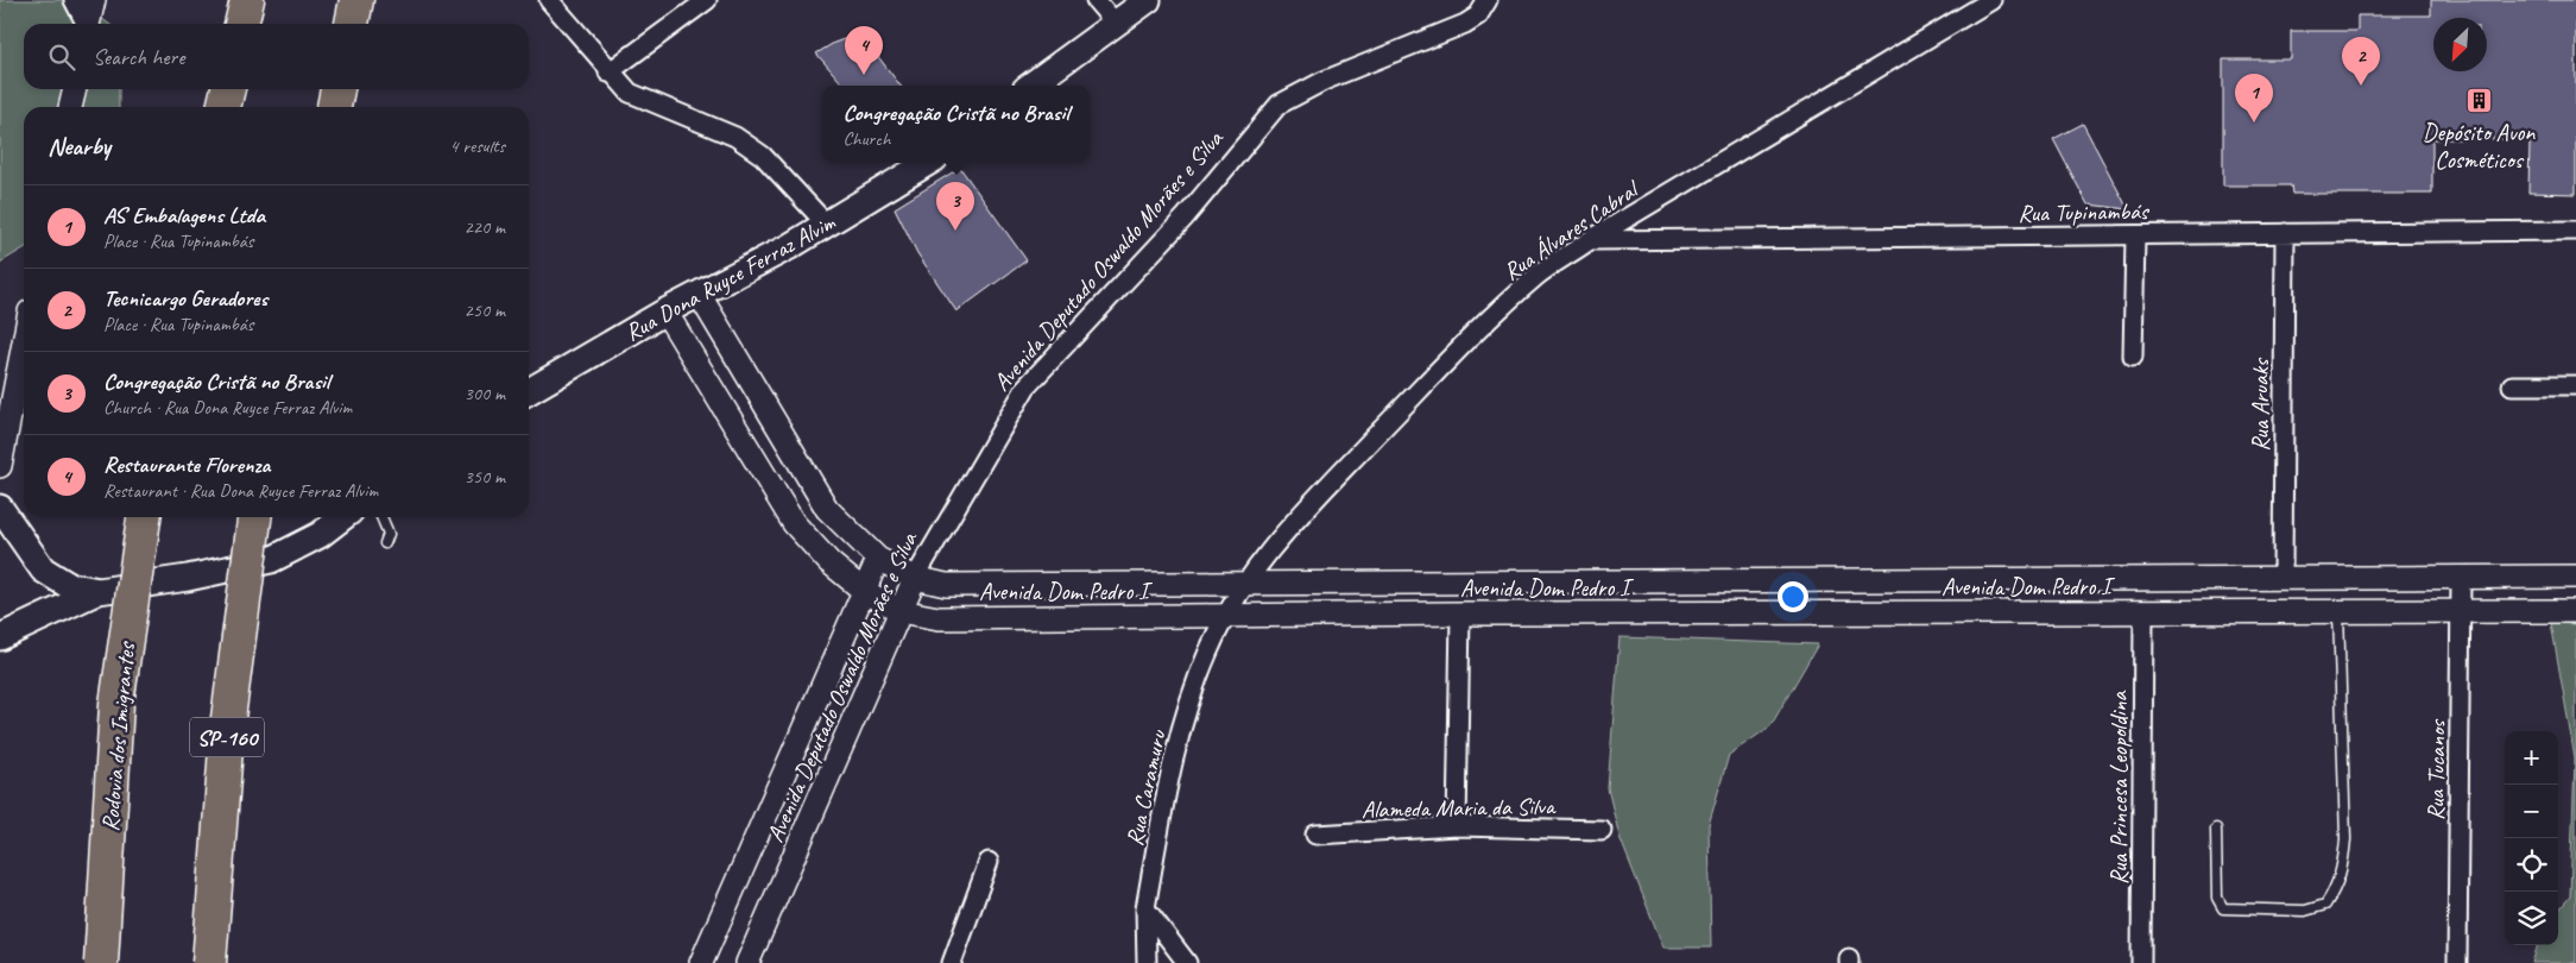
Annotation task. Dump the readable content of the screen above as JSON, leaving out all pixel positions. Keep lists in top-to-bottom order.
{
  "streets": {
    "highway": ["Rodovia dos Imigrantes", "SP-160"],
    "main road": ["Rua Dona Ruyce Ferraz Alvim"],
    "street": [
      "Rua Tupinambás",
      "Rua Álvares Cabral",
      "Avenida Deputado Oswaldo Morães e Silva",
      "Rua Aruaks",
      "Avenida Dom Pedro I",
      "Rua Tucanos",
      "Rua Caramuru",
      "Rua Princesa Leopoldina",
      "Alameda Maria da Silva"
    ]
  },
  "crossings": [
    ["Rua Tupinambás", "Rua Álvares Cabral"],
    ["Rua Tupinambás", "Rua Aruaks"],
    ["Rua Álvares Cabral", "Avenida Dom Pedro I"],
    ["Rua Álvares Cabral", "Rua Caramuru"],
    ["Avenida Deputado Oswaldo Morães e Silva", "Avenida Dom Pedro I"],
    ["Rua Dona Ruyce Ferraz Alvim", "Avenida Dom Pedro I"],
    ["Rua Aruaks", "Avenida Dom Pedro I"],
    ["Avenida Dom Pedro I", "Rua Tucanos"],
    ["Avenida Dom Pedro I", "Rua Caramuru"],
    ["Avenida Dom Pedro I", "Rua Princesa Leopoldina"]
  ],
  "places": {
    "building": ["Depósito Avon Cosméticos"]
  },
  "north": "bottom left",
  "page": {
    "search": "Search here",
    "pins": [
      "4",
      "2",
      "1",
      "3"
    ],
    "popup": ["Congregação Cristã no Brasil", "Church"],
    "heading": ["Nearby", "4 results"],
    "list": [
      {
        "mark": "1",
        "name": "AS Embalagens Ltda",
        "note": "Place · Rua Tupinambás",
        "value": "220 m"
      },
      {
        "mark": "2",
        "name": "Tecnicargo Geradores",
        "note": "Place · Rua Tupinambás",
        "value": "250 m"
      },
      {
        "mark": "3",
        "name": "Congregação Cristã no Brasil",
        "note": "Church · Rua Dona Ruyce Ferraz Alvim",
        "value": "300 m"
      },
      {
        "mark": "4",
        "name": "Restaurante Florenza",
        "note": "Restaurant · Rua Dona Ruyce Ferraz Alvim",
        "value": "350 m"
      }
    ],
    "map_buttons": ["+", "−"]
  }
}
